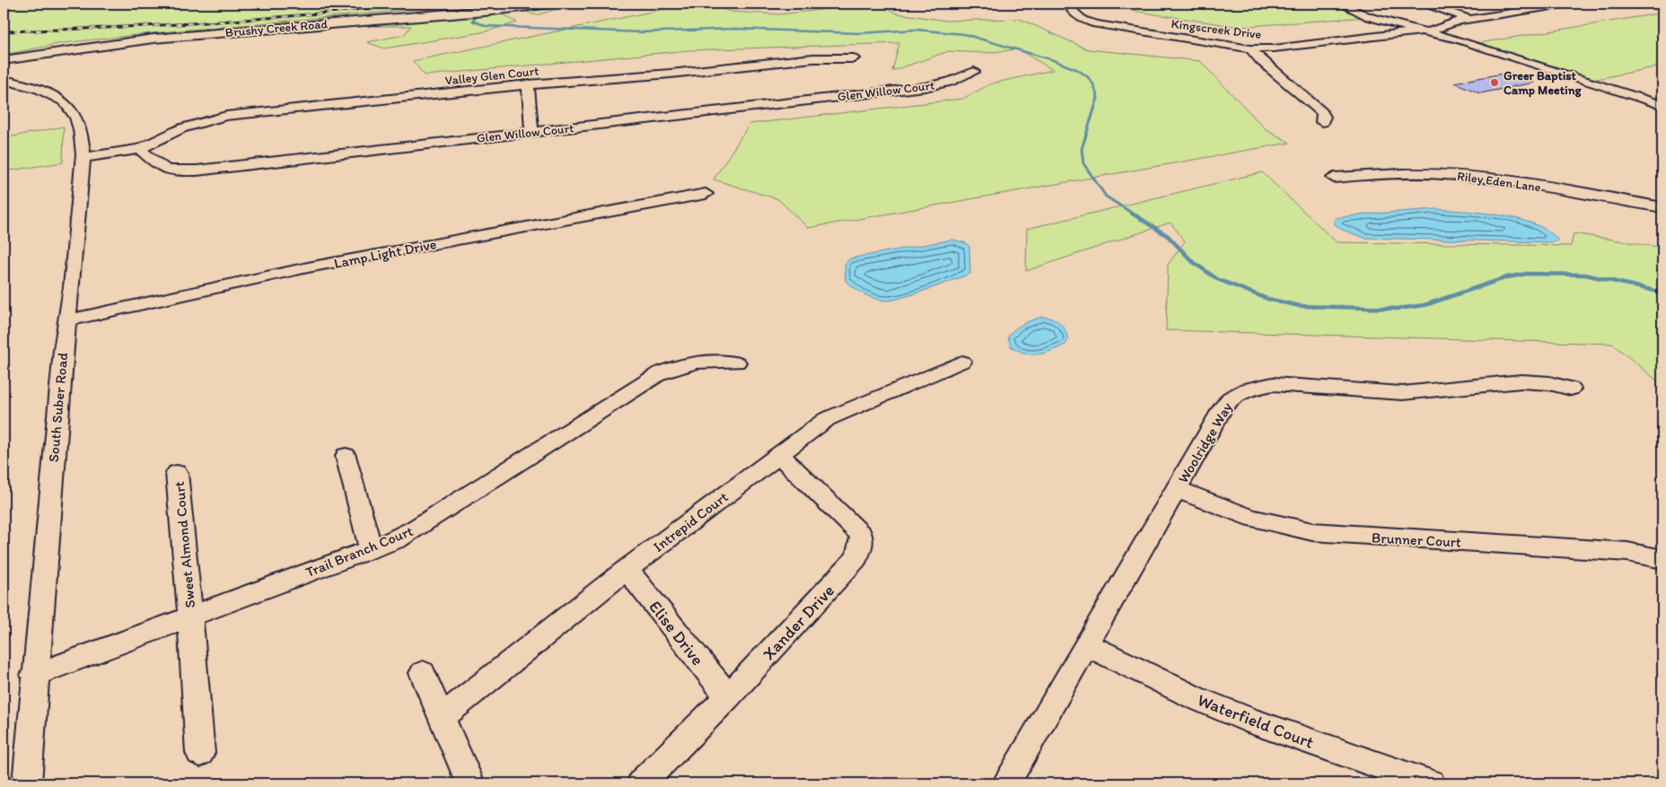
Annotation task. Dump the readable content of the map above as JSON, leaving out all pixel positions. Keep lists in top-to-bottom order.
{
  "streets": {
    "main road": ["Brushy Creek Road"],
    "street": [
      "Kingscreek Drive",
      "Valley Glen Court",
      "Glen Willow Court",
      "Riley Eden Lane",
      "Lamp Light Drive",
      "South Suber Road",
      "Woolridge Way",
      "Intrepid Court",
      "Brunner Court",
      "Sweet Almond Court",
      "Trail Branch Court",
      "Xander Drive",
      "Elise Drive",
      "Waterfield Court"
    ]
  },
  "crossings": [
    ["Valley Glen Court", "Glen Willow Court"],
    ["Lamp Light Drive", "South Suber Road"],
    ["South Suber Road", "Trail Branch Court"],
    ["Woolridge Way", "Brunner Court"],
    ["Woolridge Way", "Waterfield Court"],
    ["Intrepid Court", "Xander Drive"],
    ["Intrepid Court", "Elise Drive"],
    ["Sweet Almond Court", "Trail Branch Court"],
    ["Xander Drive", "Elise Drive"]
  ],
  "places": ["Greer Baptist Camp Meeting"]
}
